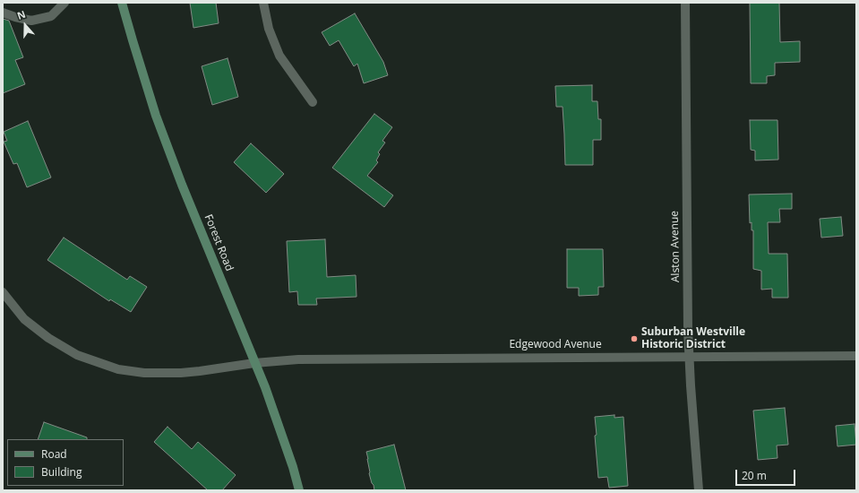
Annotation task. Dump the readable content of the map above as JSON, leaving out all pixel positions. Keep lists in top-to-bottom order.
{
  "streets": {
    "main road": ["Forest Road"],
    "street": ["Alston Avenue", "Edgewood Avenue"]
  },
  "crossings": [
    ["Forest Road", "Edgewood Avenue"],
    ["Alston Avenue", "Edgewood Avenue"]
  ],
  "places": ["Suburban Westville Historic District"],
  "legend": ["Road", "Building"],
  "scale_bar": "20 m",
  "north": "top"
}
